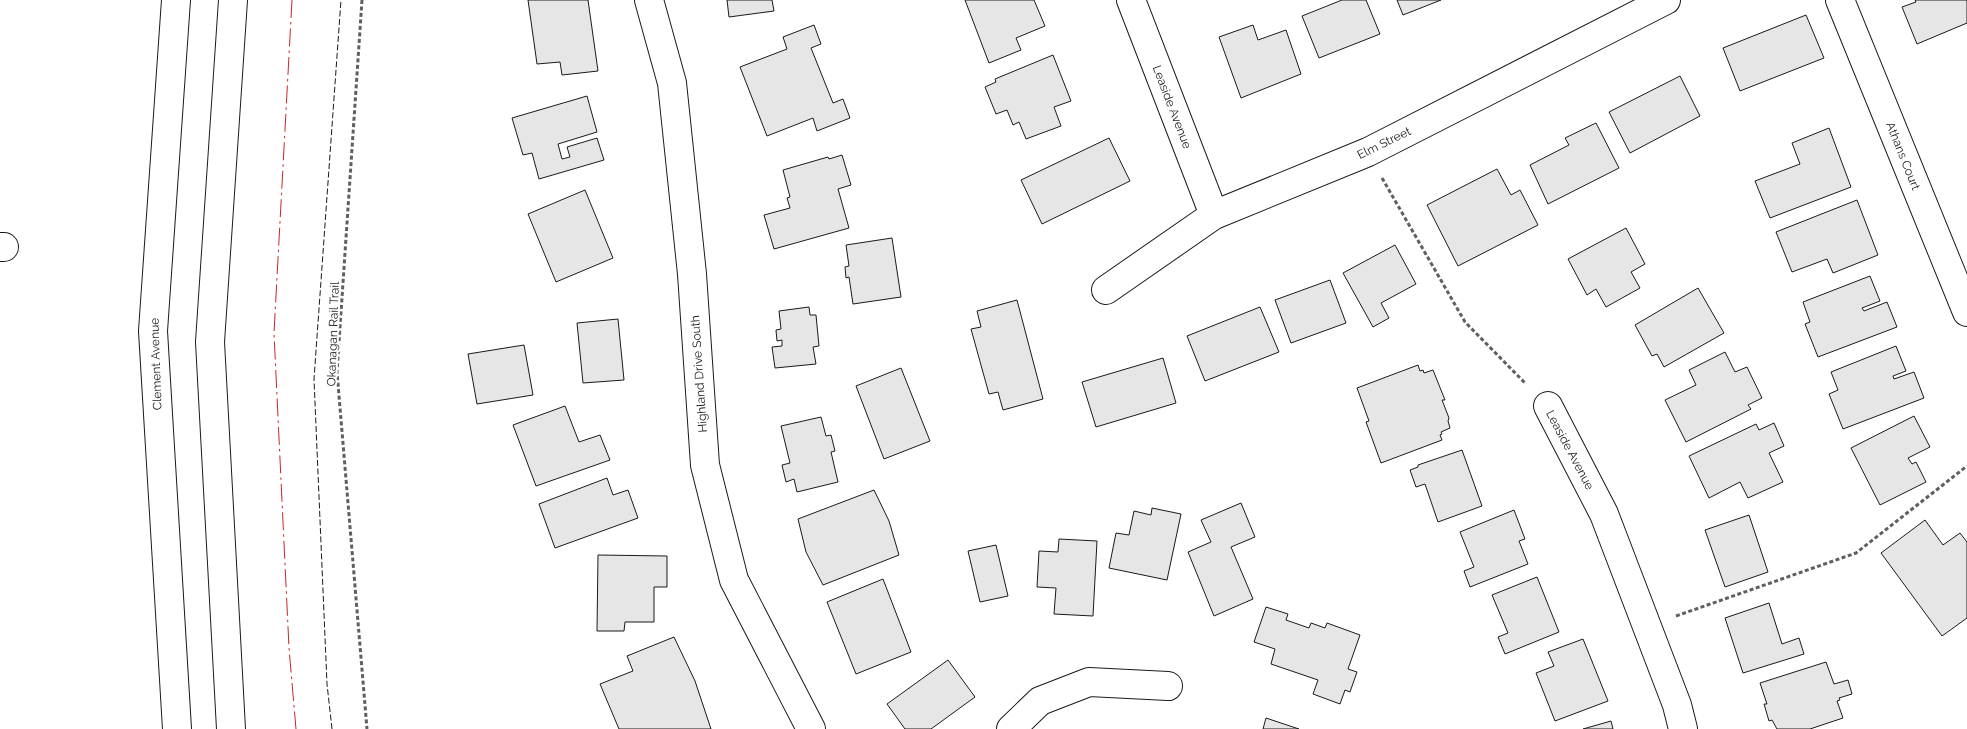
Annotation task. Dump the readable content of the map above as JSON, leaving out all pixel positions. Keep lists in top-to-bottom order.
{
  "streets": {
    "street": [
      "Leaside Avenue",
      "Elm Street",
      "Athans Court",
      "Clement Avenue",
      "Highland Drive South"
    ],
    "path": ["Okanagan Rail Trail"]
  },
  "crossings": [
    ["Leaside Avenue", "Elm Street"]
  ]
}
